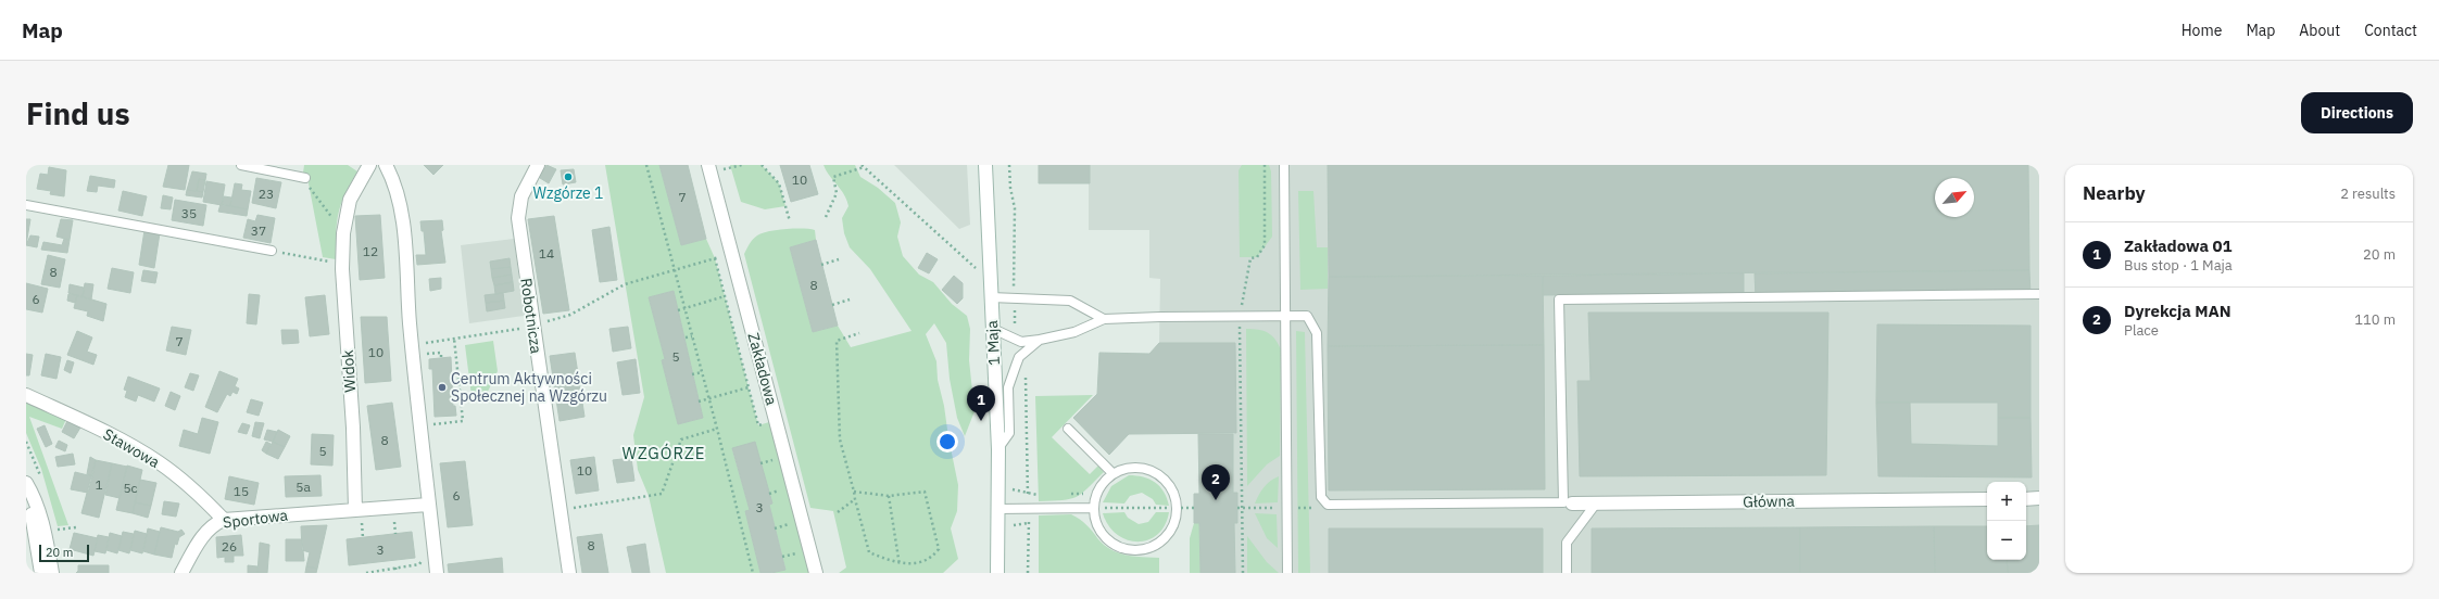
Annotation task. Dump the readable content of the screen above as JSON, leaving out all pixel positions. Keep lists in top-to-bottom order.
{
  "streets": {
    "street": [
      "Robotnicza",
      "1 Maja",
      "Zakładowa",
      "Widok",
      "Stawowa",
      "Główna",
      "Sportowa"
    ]
  },
  "crossings": [
    ["Widok", "Sportowa"],
    ["Stawowa", "Sportowa"]
  ],
  "districts": ["WZGÓRZE"],
  "places": ["Wzgórze 1", "Centrum Aktywności Społecznej na Wzgórzu"],
  "house_numbers": [
    "10",
    "23",
    "7",
    "35",
    "37",
    "12",
    "14",
    "8",
    "8",
    "6",
    "7",
    "10",
    "5",
    "8",
    "5",
    "10",
    "1",
    "5a",
    "5c",
    "15",
    "6",
    "3",
    "8",
    "26",
    "3"
  ],
  "scale_bar": "20 m",
  "north": "top right",
  "page": {
    "header": "Map",
    "nav": [
      "Home",
      "Map",
      "About",
      "Contact"
    ],
    "buttons": "Directions",
    "title": "Find us",
    "heading": ["Nearby", "2 results"],
    "list": [
      {
        "mark": "1",
        "name": "Zakładowa 01",
        "note": "Bus stop · 1 Maja",
        "value": "20 m"
      },
      {
        "mark": "2",
        "name": "Dyrekcja MAN",
        "note": "Place",
        "value": "110 m"
      }
    ],
    "pins": ["1", "2"],
    "map_buttons": ["+", "−"],
    "scale": "20 m"
  }
}
